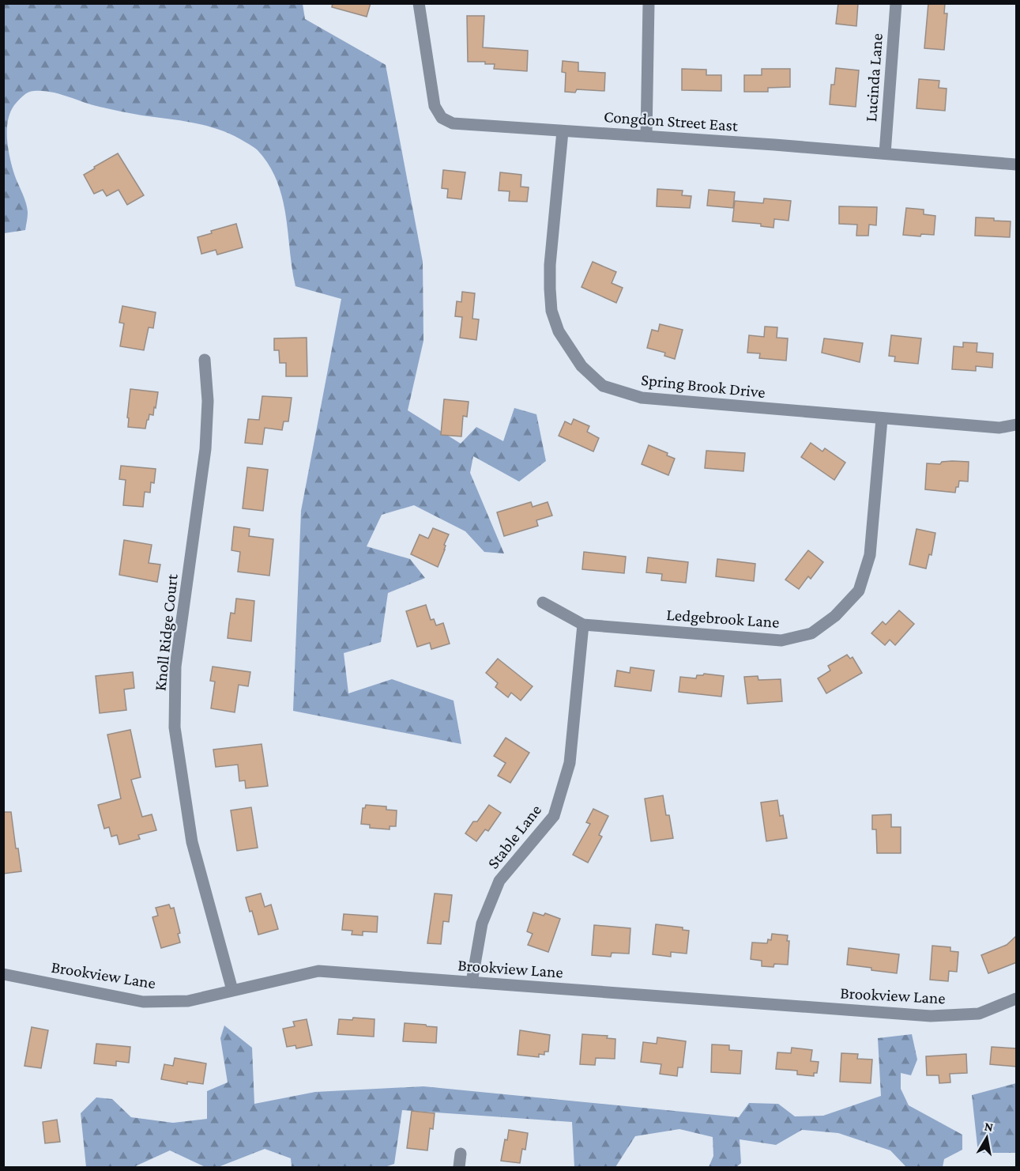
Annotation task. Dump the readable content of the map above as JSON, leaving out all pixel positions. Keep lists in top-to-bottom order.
{
  "streets": {
    "street": [
      "Lucinda Lane",
      "Congdon Street East",
      "Spring Brook Drive",
      "Ledgebrook Lane",
      "Knoll Ridge Court",
      "Stable Lane",
      "Brookview Lane"
    ]
  },
  "crossings": [
    ["Lucinda Lane", "Congdon Street East"],
    ["Congdon Street East", "Spring Brook Drive"],
    ["Spring Brook Drive", "Ledgebrook Lane"],
    ["Ledgebrook Lane", "Stable Lane"],
    ["Knoll Ridge Court", "Brookview Lane"],
    ["Stable Lane", "Brookview Lane"]
  ],
  "north": "top"
}
